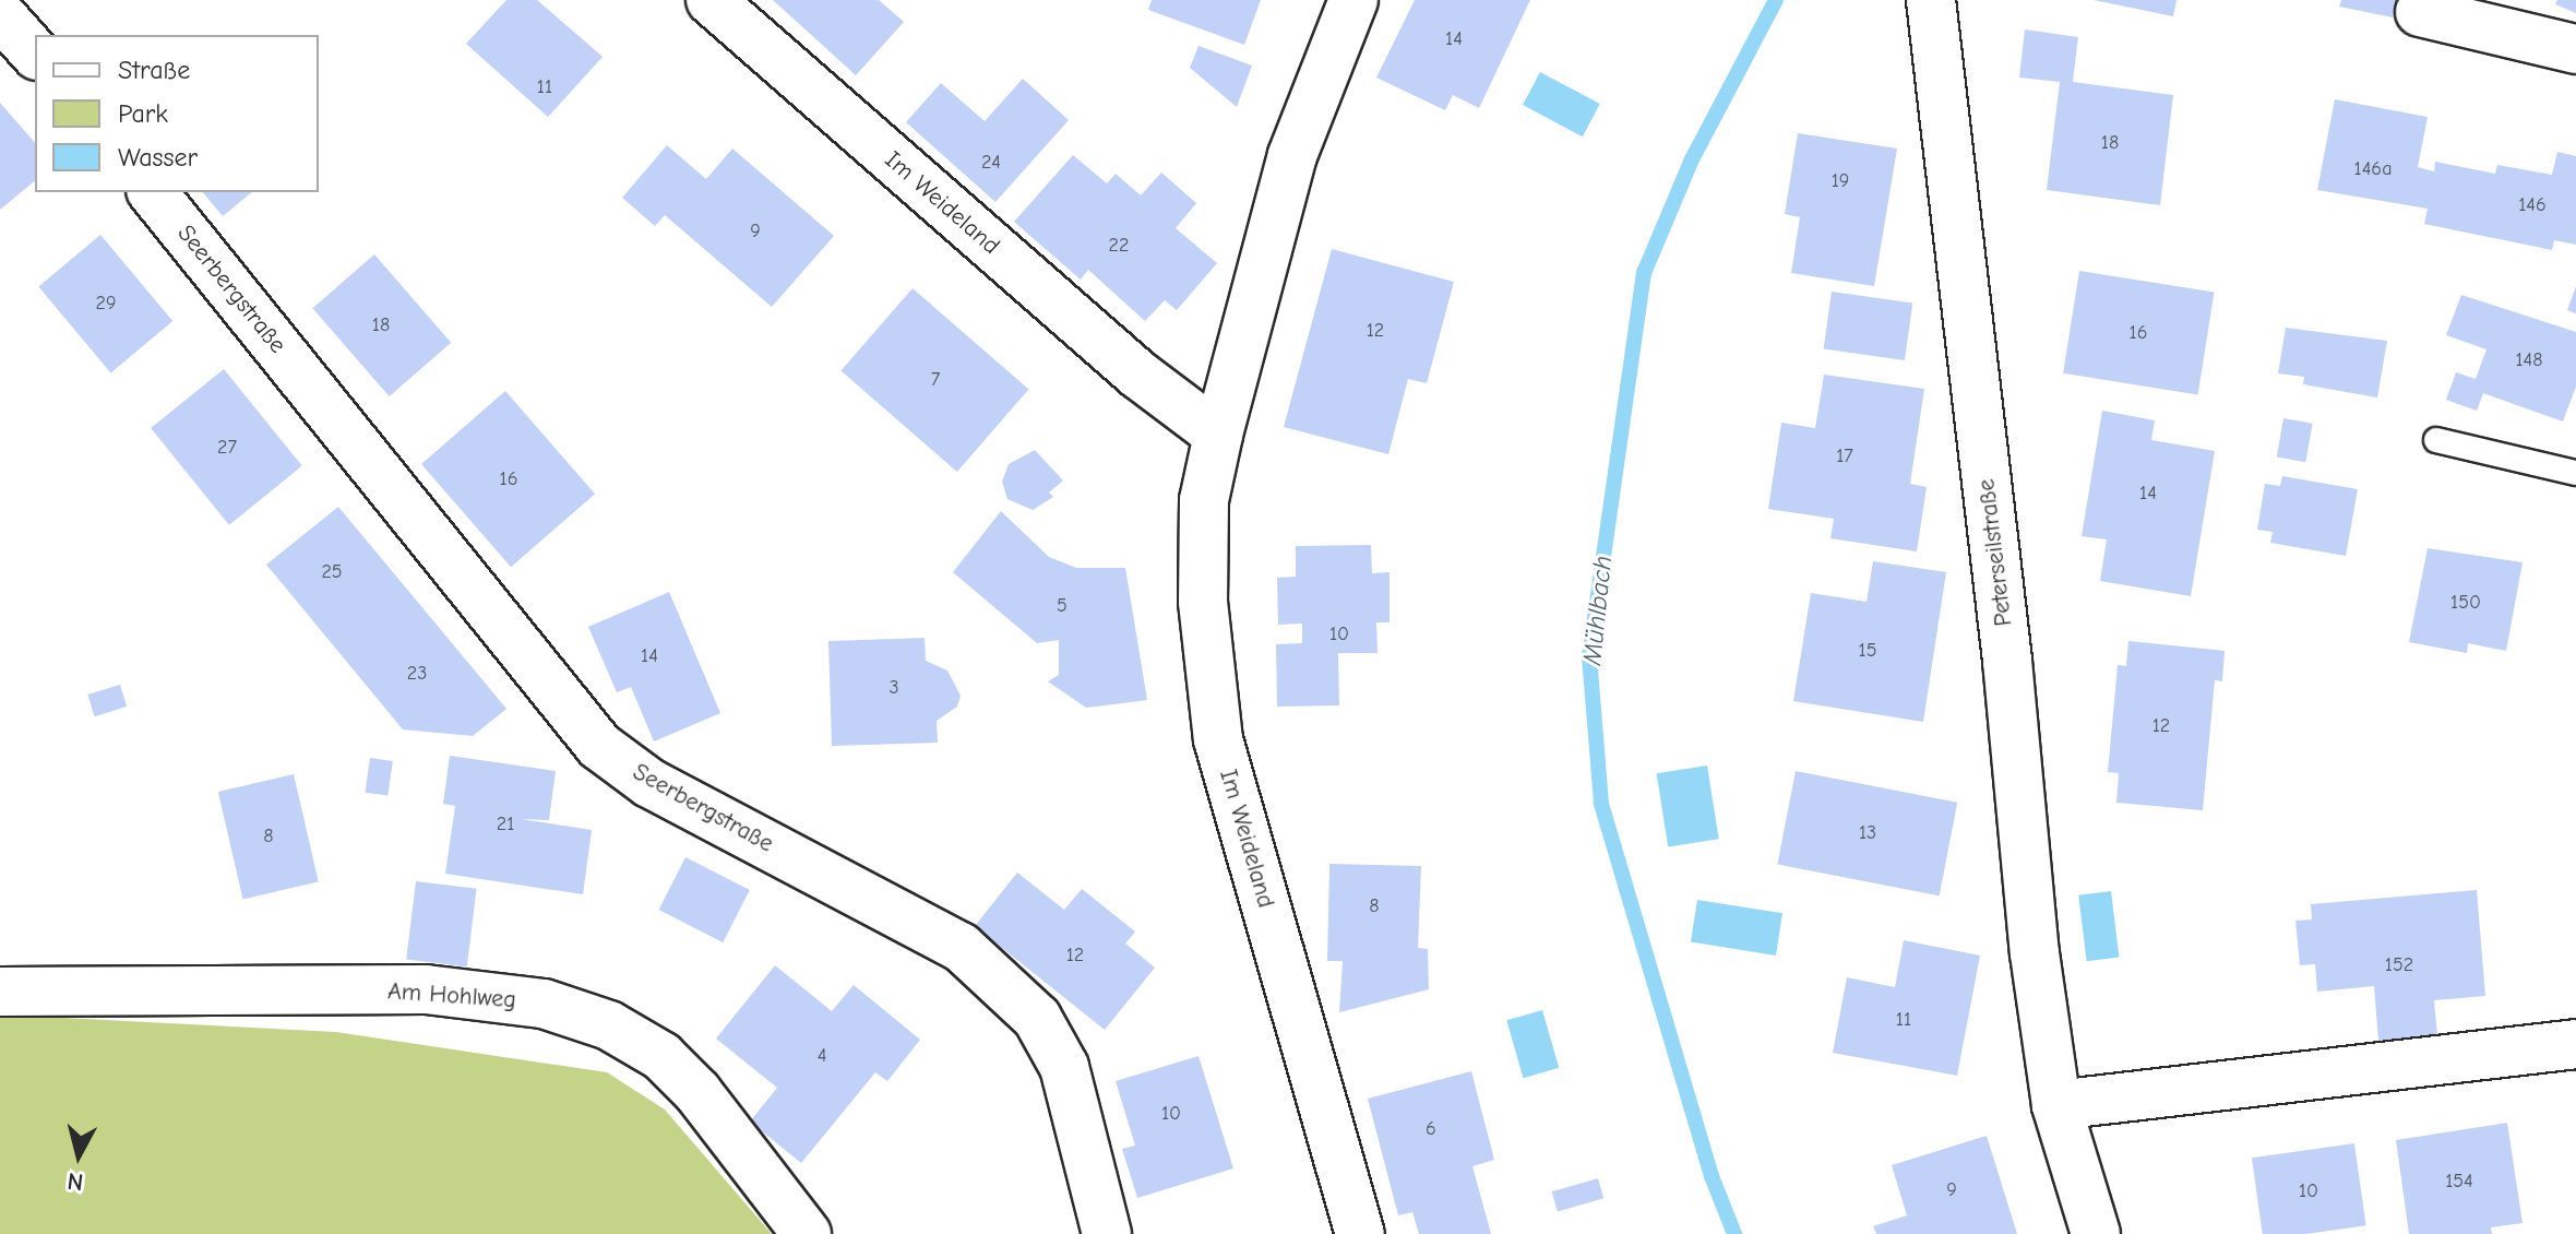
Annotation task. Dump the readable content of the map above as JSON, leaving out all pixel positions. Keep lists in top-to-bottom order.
{
  "streets": {
    "street": [
      "Im Weideland",
      "Seerbergstraße",
      "Peterseilstraße",
      "Am Hohlweg"
    ]
  },
  "water": ["Mühlbach"],
  "house_numbers": [
    "14",
    "11",
    "18",
    "24",
    "146a",
    "19",
    "146",
    "9",
    "22",
    "29",
    "18",
    "12",
    "16",
    "148",
    "7",
    "27",
    "17",
    "16",
    "14",
    "25",
    "150",
    "5",
    "10",
    "15",
    "14",
    "23",
    "3",
    "12",
    "21",
    "13",
    "8",
    "8",
    "12",
    "152",
    "11",
    "4",
    "10",
    "6",
    "154",
    "9",
    "10"
  ],
  "legend": ["Straße", "Park", "Wasser"],
  "north": "bottom"
}
